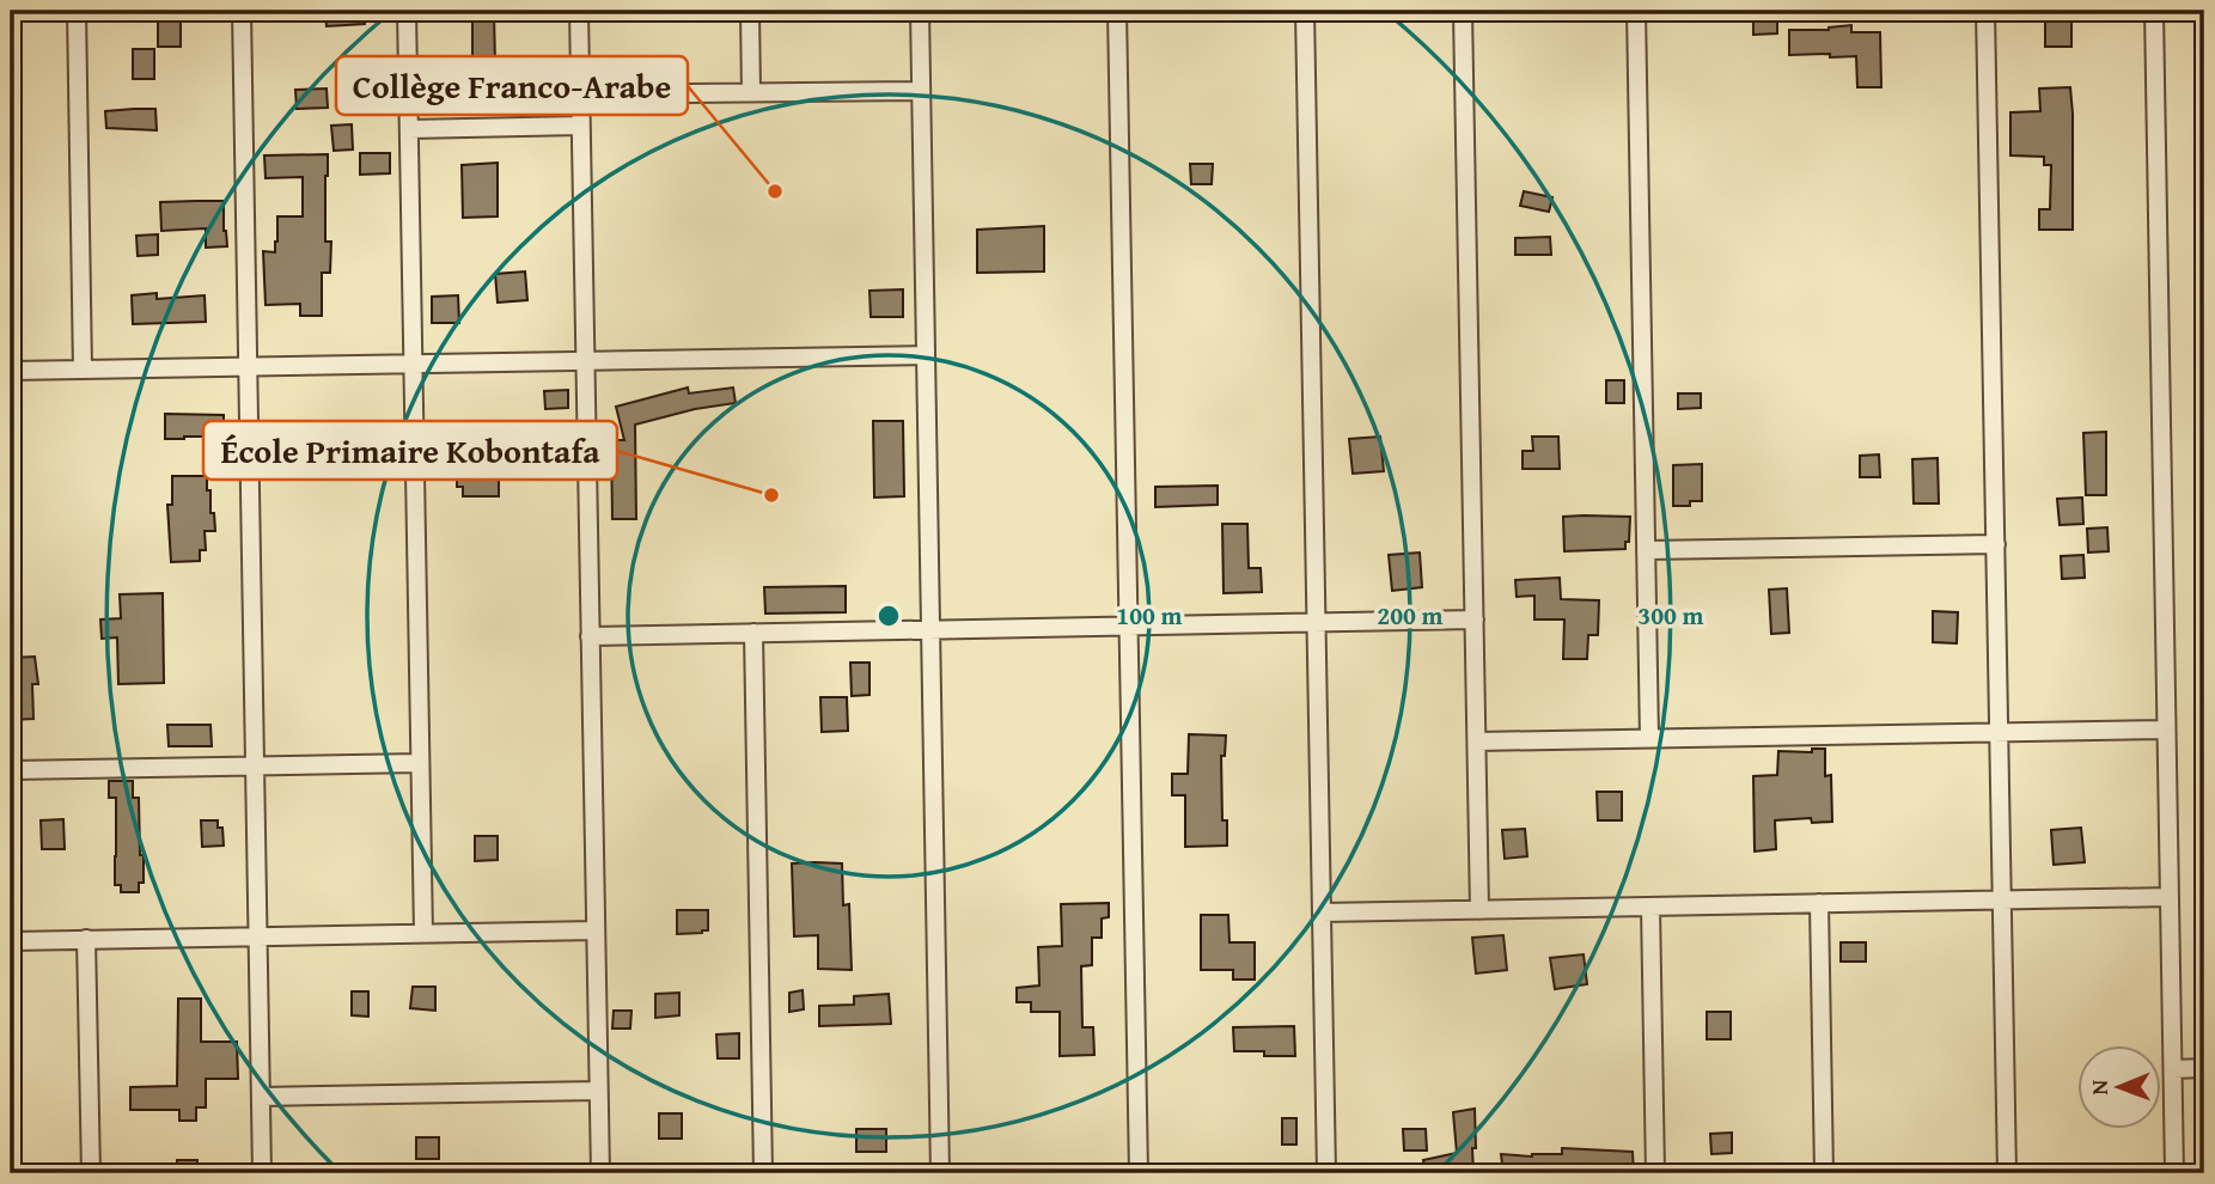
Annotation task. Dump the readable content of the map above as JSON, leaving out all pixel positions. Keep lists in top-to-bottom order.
{
  "places": ["Collège Franco-Arabe", "École Primaire Kobontafa"],
  "north": "left",
  "rings": ["100 m", "200 m", "300 m"]
}
